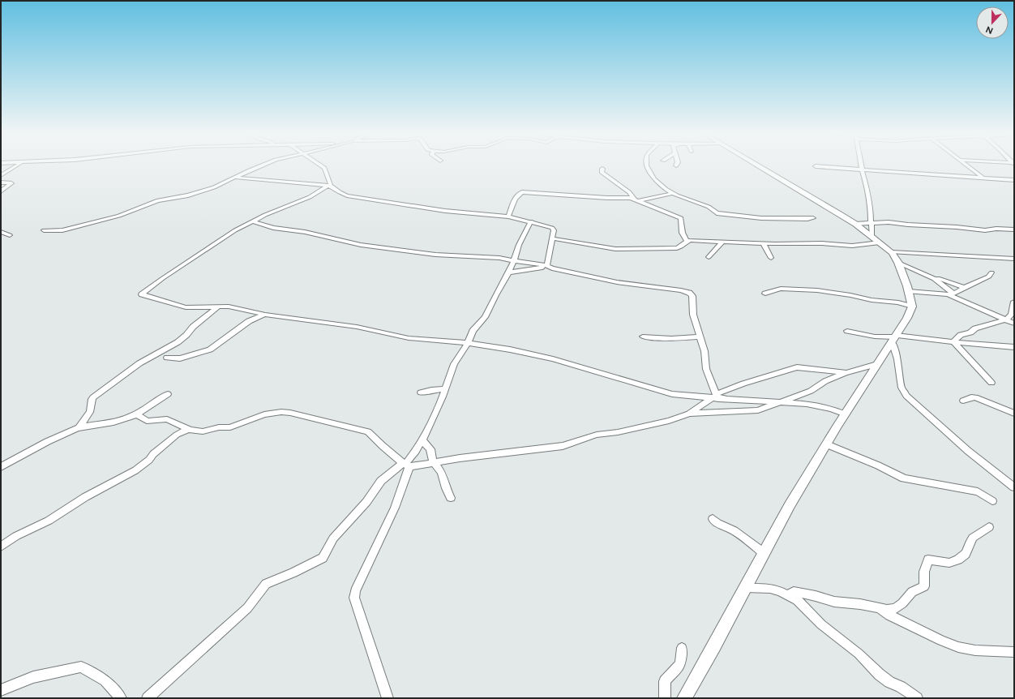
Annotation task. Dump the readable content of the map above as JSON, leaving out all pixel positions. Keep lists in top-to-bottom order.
{
  "north": "bottom"
}
